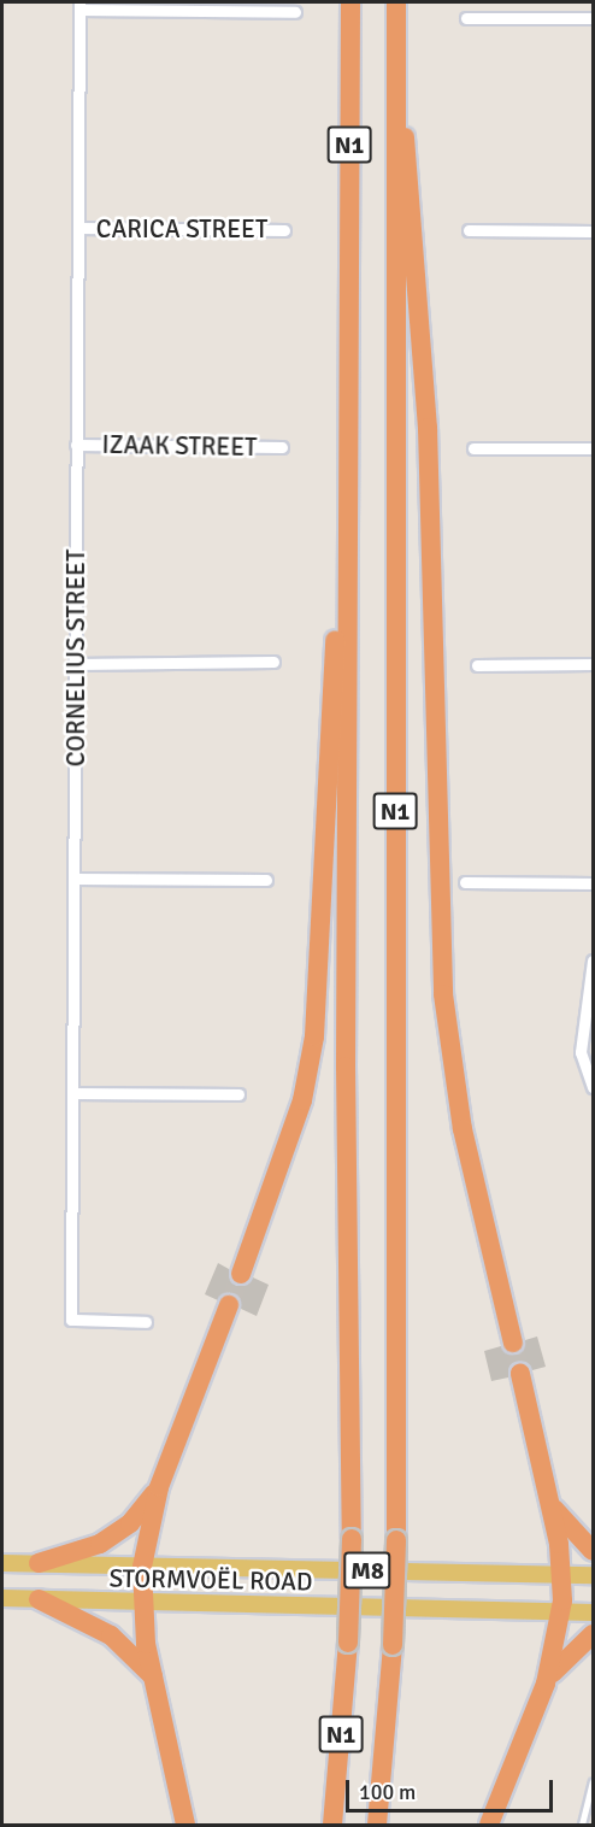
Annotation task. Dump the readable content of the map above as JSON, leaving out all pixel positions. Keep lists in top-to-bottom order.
{
  "streets": {
    "highway": ["N1"],
    "main road": ["M8", "STORMVOËL ROAD"],
    "street": ["CARICA STREET", "IZAAK STREET", "CORNELIUS STREET"]
  },
  "crossings": [
    ["CARICA STREET", "CORNELIUS STREET"],
    ["IZAAK STREET", "CORNELIUS STREET"]
  ],
  "scale_bar": "100 m"
}
